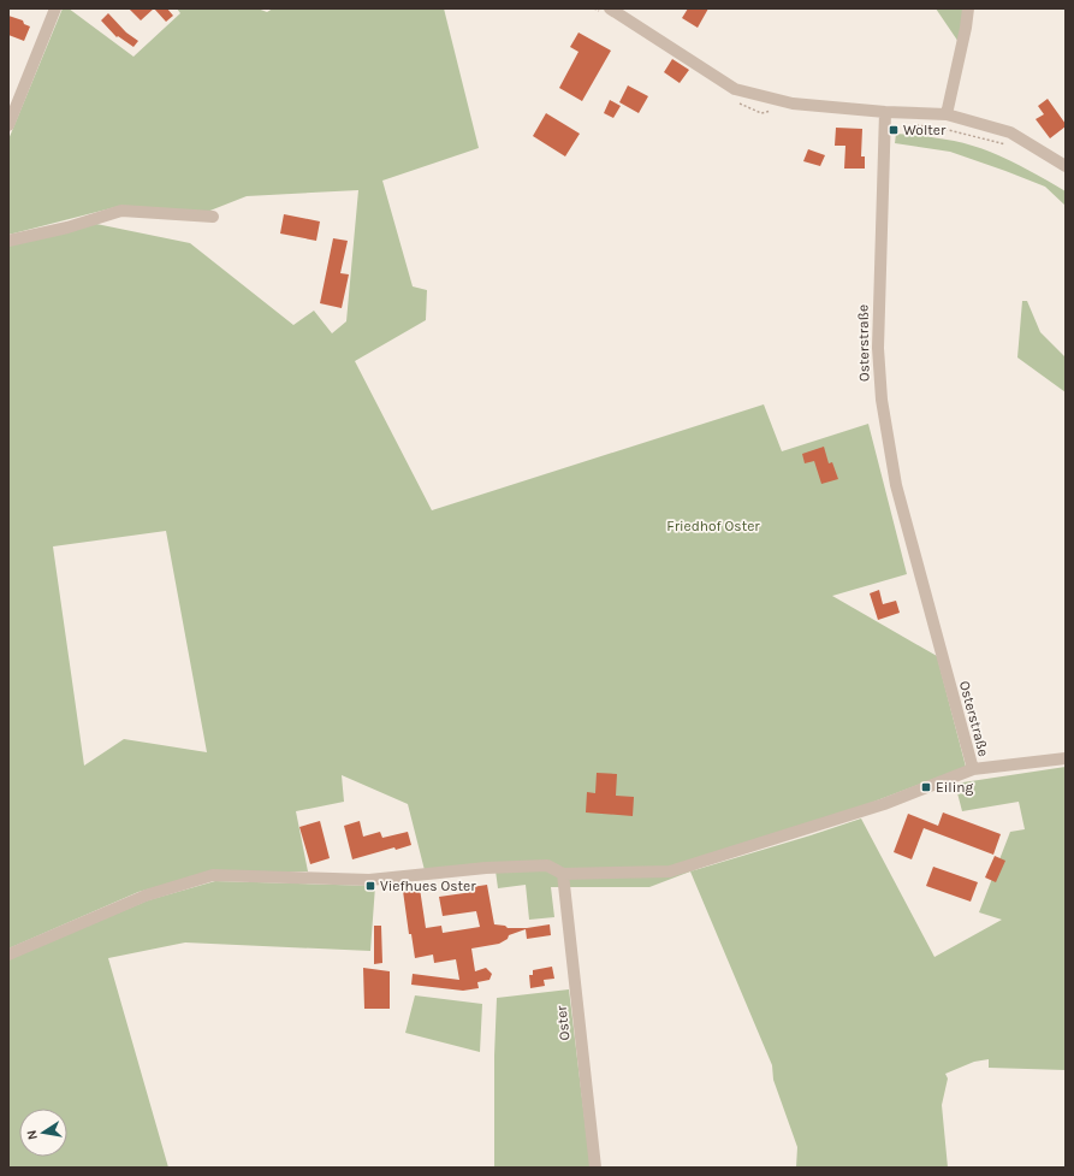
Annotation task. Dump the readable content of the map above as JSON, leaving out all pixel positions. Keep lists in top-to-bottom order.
{
  "streets": {
    "street": ["Osterstraße", "Oster"]
  },
  "parks": ["Friedhof Oster"],
  "places": {
    "transit": ["Wolter", "Eiling", "Viefhues Oster"]
  },
  "north": "left"
}
